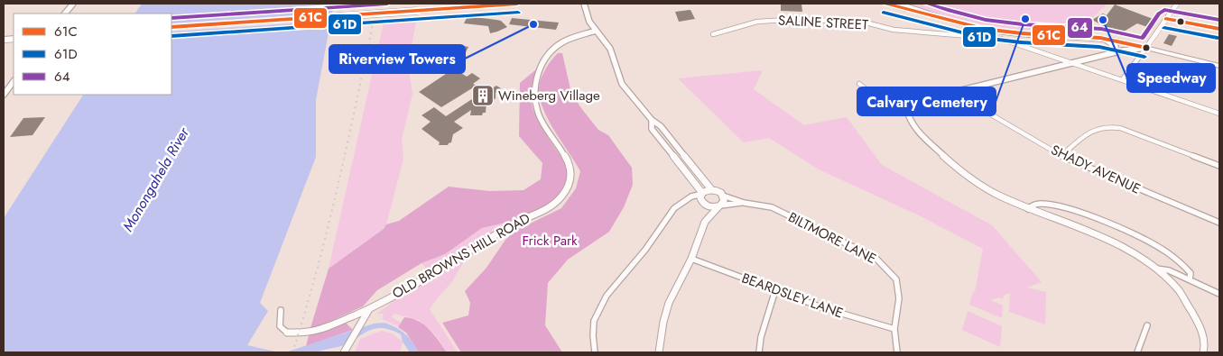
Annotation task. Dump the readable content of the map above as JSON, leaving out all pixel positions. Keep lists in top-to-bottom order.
{
  "streets": {
    "street": [
      "SALINE STREET",
      "SHADY AVENUE",
      "BILTMORE LANE",
      "OLD BROWNS HILL ROAD",
      "BEARDSLEY LANE"
    ]
  },
  "crossings": [
    ["BILTMORE LANE", "BEARDSLEY LANE"]
  ],
  "water": ["Monongahela River"],
  "parks": ["Frick Park"],
  "places": {
    "other": ["Calvary Cemetery", "Speedway", "Riverview Towers"],
    "building": ["Wineberg Village"]
  },
  "lines": ["transit line 61C", "transit line 64", "transit line 61D"],
  "legend": ["61C", "61D", "64"]
}
